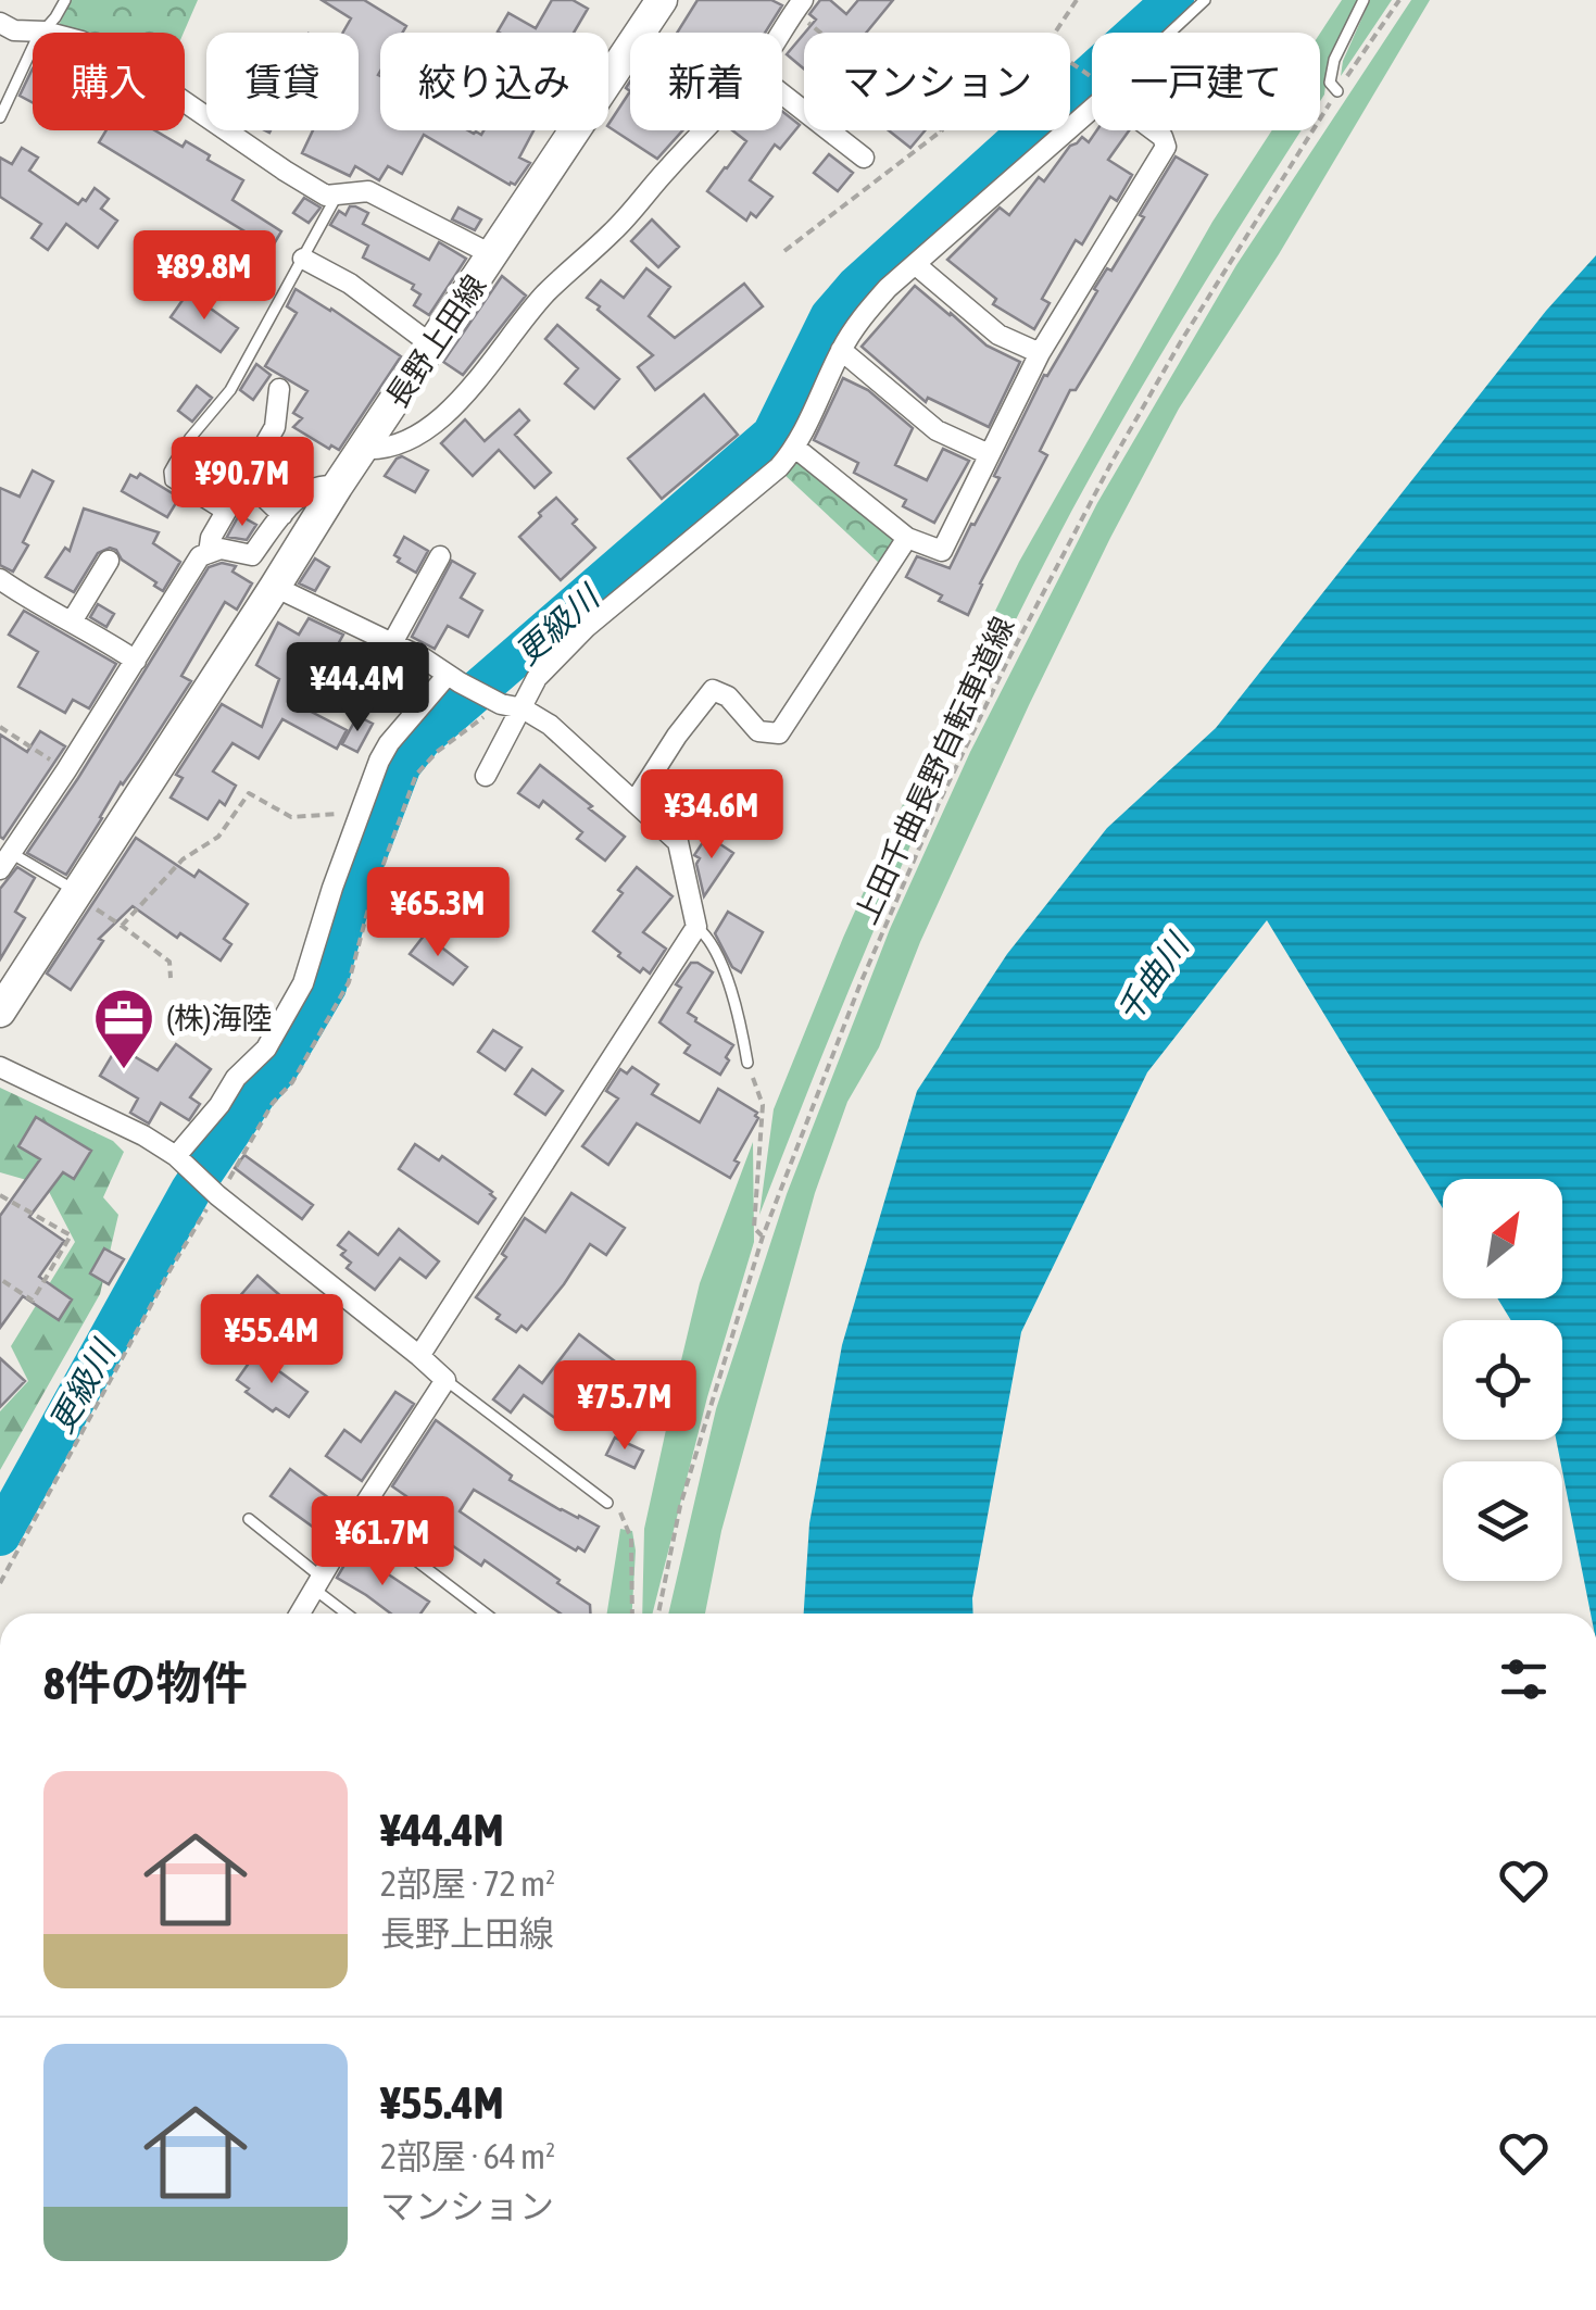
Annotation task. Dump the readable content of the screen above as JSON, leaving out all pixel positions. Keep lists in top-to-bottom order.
{
  "streets": {
    "main road": ["長野上田線"],
    "path": ["上田千曲長野自転車道線"]
  },
  "water": ["更級川", "千曲川"],
  "places": {
    "office": ["(株)海陸"]
  },
  "north": "top right",
  "page": {
    "chip": [
      "購入",
      "賃貸",
      "絞り込み",
      "新着",
      "マンション",
      "一戸建て"
    ],
    "price": [
      "¥89.8M",
      "¥90.7M",
      "¥44.4M",
      "¥34.6M",
      "¥65.3M",
      "¥55.4M",
      "¥75.7M",
      "¥61.7M"
    ],
    "heading": "8件の物件",
    "list": [
      {
        "name": "¥44.4M",
        "note": "2部屋 · 72 m² · 長野上田線"
      },
      {
        "name": "¥55.4M",
        "note": "2部屋 · 64 m² · マンション"
      }
    ]
  }
}
